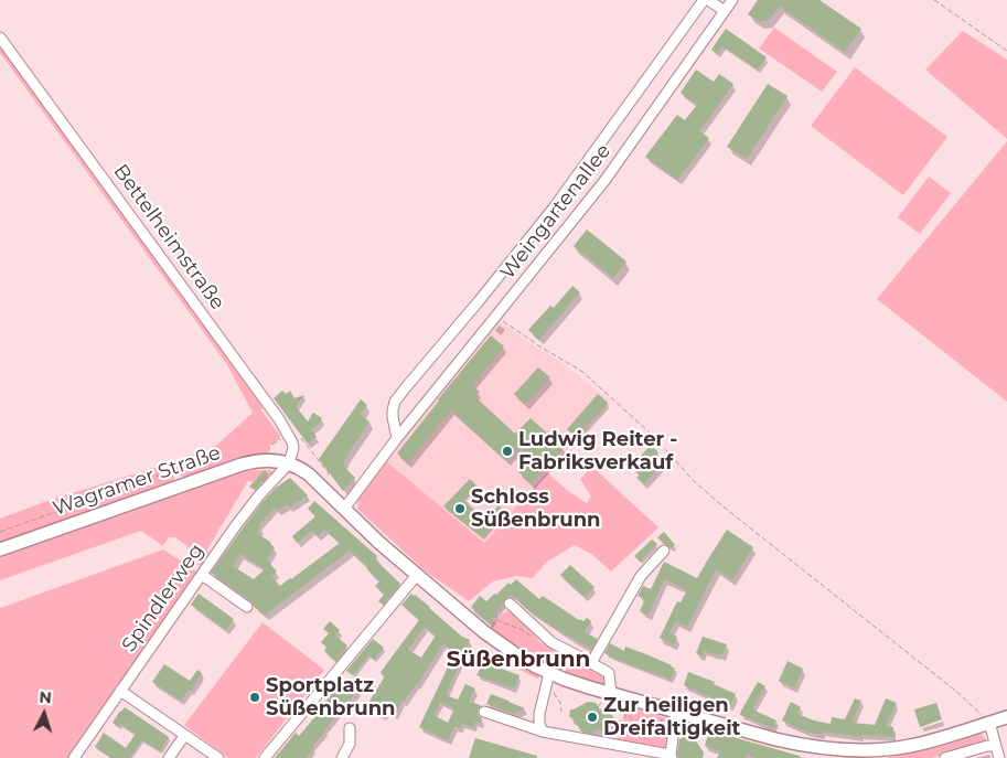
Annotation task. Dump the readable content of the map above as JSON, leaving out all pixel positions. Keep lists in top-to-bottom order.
{
  "streets": {
    "main road": ["Wagramer Straße"],
    "street": ["Weingartenallee", "Bettelheimstraße", "Spindlerweg"]
  },
  "crossings": [
    ["Bettelheimstraße", "Wagramer Straße"],
    ["Bettelheimstraße", "Spindlerweg"],
    ["Wagramer Straße", "Spindlerweg"]
  ],
  "districts": ["Süßenbrunn"],
  "places": [
    "Ludwig Reiter - Fabriksverkauf",
    "Schloss Süßenbrunn",
    "Sportplatz Süßenbrunn",
    "Zur heiligen Dreifaltigkeit"
  ],
  "north": "top"
}
